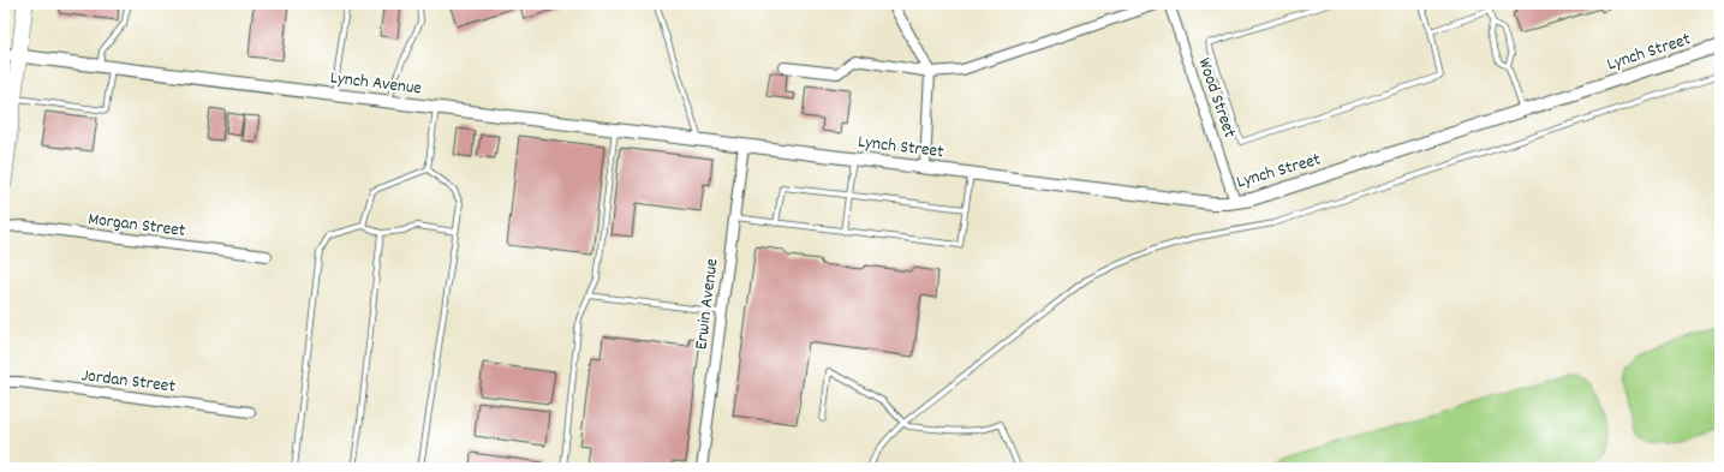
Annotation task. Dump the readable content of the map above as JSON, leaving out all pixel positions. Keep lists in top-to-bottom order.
{
  "streets": {
    "street": [
      "Lynch Street",
      "Lynch Avenue",
      "Wood Street",
      "Morgan Street",
      "Erwin Avenue",
      "Jordan Street"
    ]
  },
  "crossings": [
    ["Lynch Street", "Lynch Avenue"],
    ["Lynch Street", "Wood Street"],
    ["Lynch Street", "Erwin Avenue"],
    ["Lynch Avenue", "Erwin Avenue"]
  ]
}
